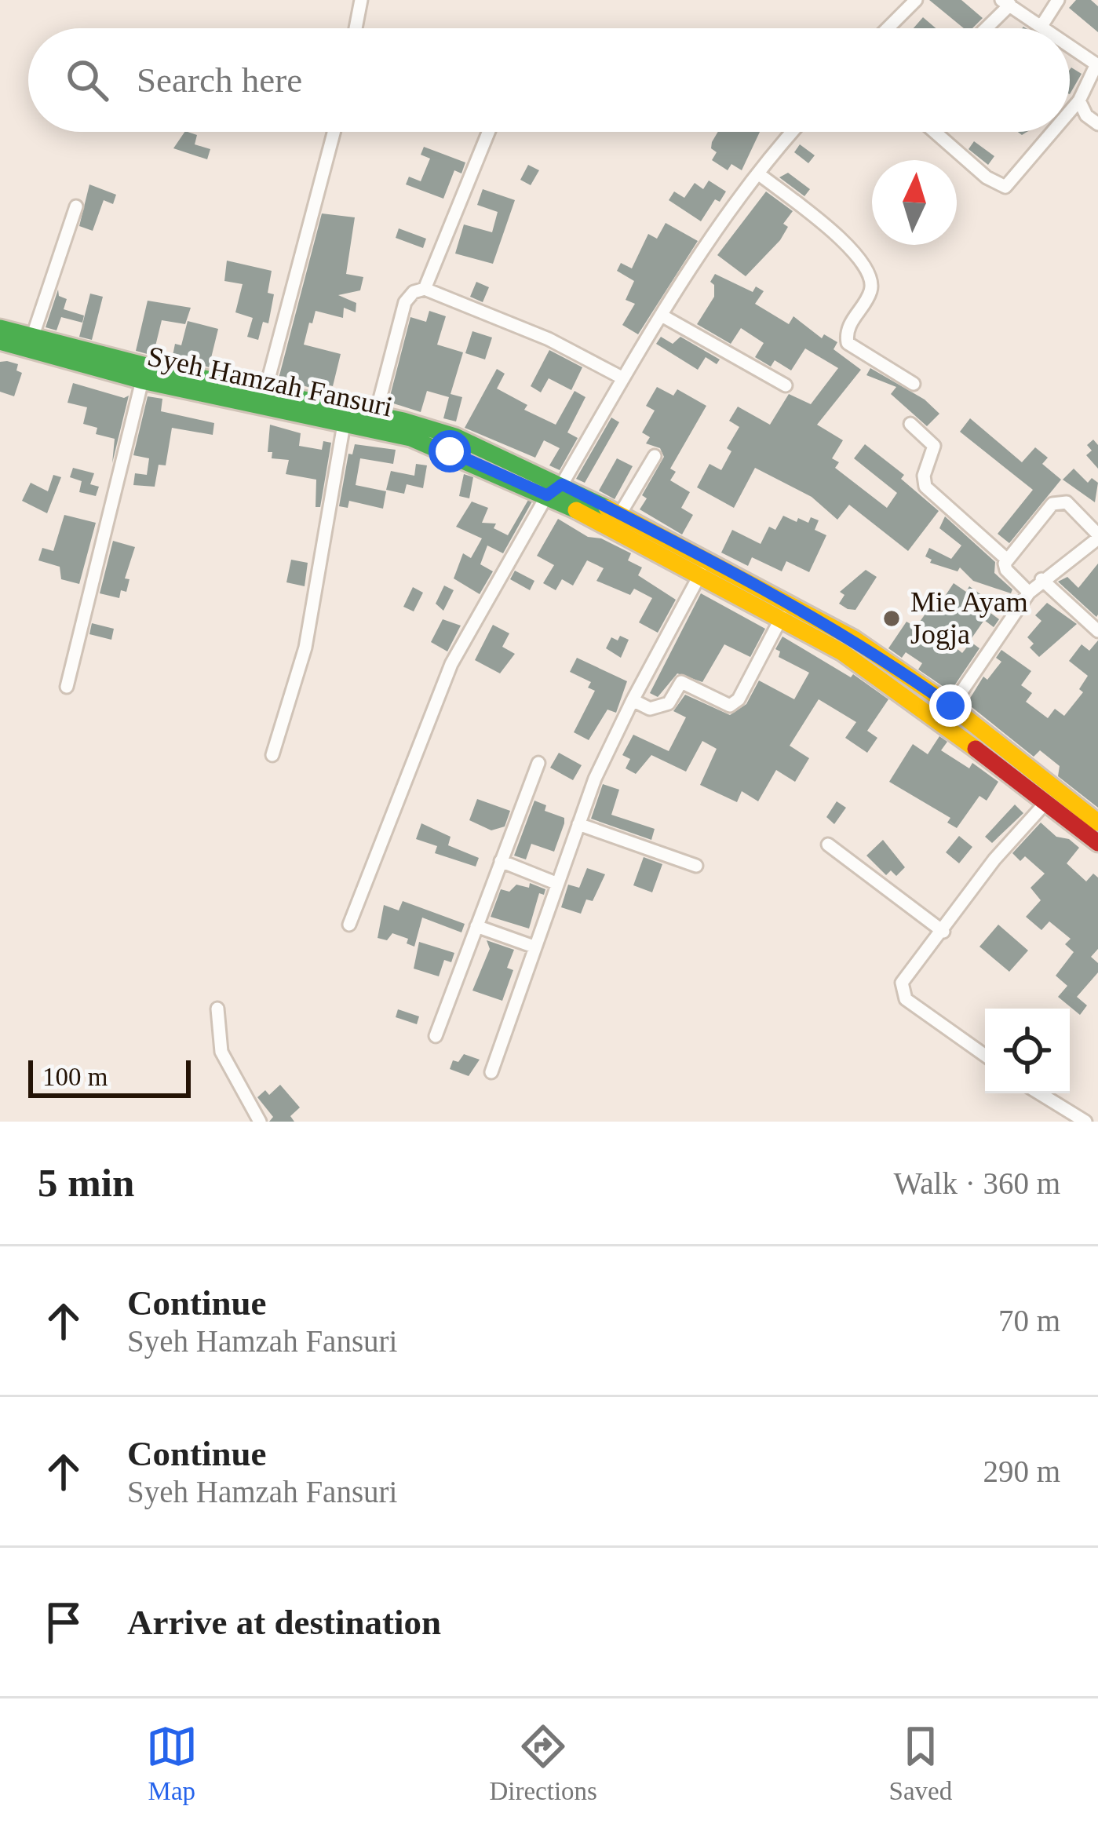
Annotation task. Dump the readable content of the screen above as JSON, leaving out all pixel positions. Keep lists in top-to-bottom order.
{
  "streets": {
    "main road": ["Syeh Hamzah Fansuri"]
  },
  "places": ["Mie Ayam Jogja"],
  "scale_bar": "100 m",
  "north": "top",
  "page": {
    "search": "Search here",
    "scale": "100 m",
    "heading": ["5 min", "Walk · 360 m"],
    "list": [
      ["Continue", "Syeh Hamzah Fansuri", "70 m"],
      ["Continue", "Syeh Hamzah Fansuri", "290 m"],
      "Arrive at destination"
    ],
    "nav": ["Map", "Directions", "Saved"]
  }
}
